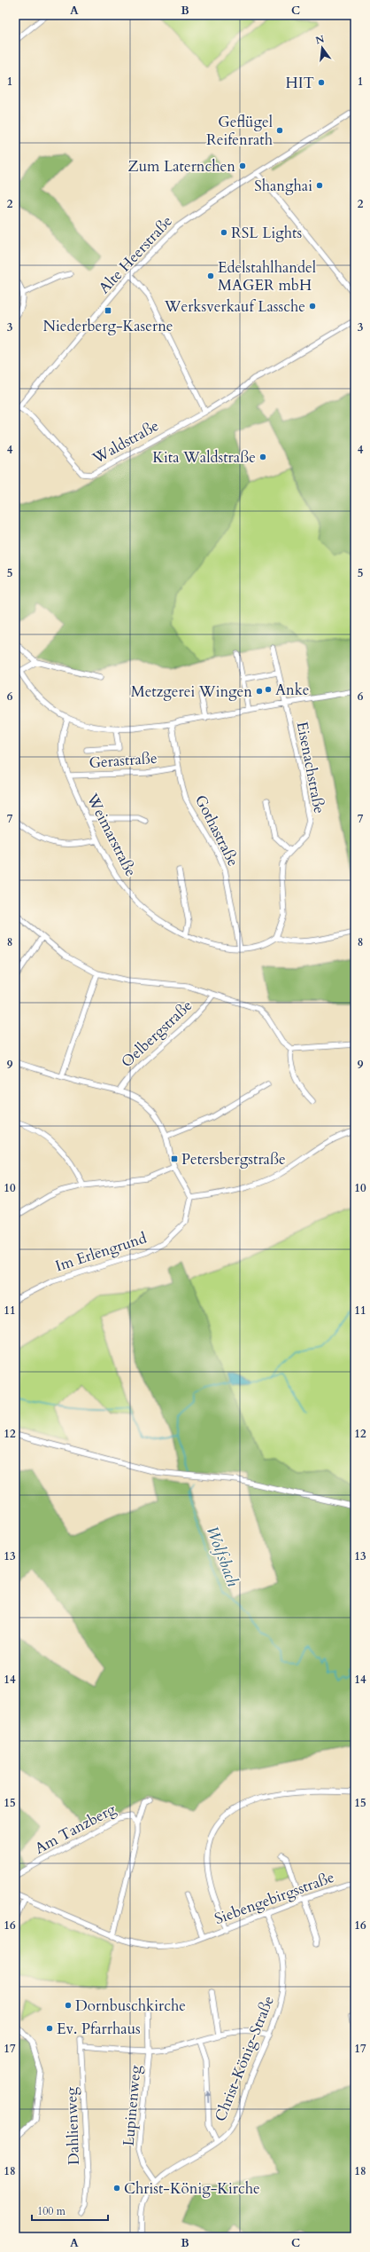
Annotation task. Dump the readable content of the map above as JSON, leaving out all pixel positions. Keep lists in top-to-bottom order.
{
  "streets": {
    "street": [
      "Alte Heerstraße",
      "Waldstraße",
      "Gerastraße",
      "Eisenachstraße",
      "Gothastraße",
      "Weimarstraße",
      "Oelbergstraße",
      "Im Erlengrund",
      "Am Tanzberg",
      "Siebengebirgsstraße",
      "Christ-König-Straße",
      "Lupinenweg",
      "Dahlienweg"
    ]
  },
  "crossings": [
    ["Alte Heerstraße", "Waldstraße"],
    ["Gerastraße", "Gothastraße"],
    ["Gerastraße", "Weimarstraße"],
    ["Eisenachstraße", "Weimarstraße"],
    ["Gothastraße", "Weimarstraße"],
    ["Am Tanzberg", "Siebengebirgsstraße"],
    ["Siebengebirgsstraße", "Christ-König-Straße"],
    ["Christ-König-Straße", "Lupinenweg"]
  ],
  "water": ["Wolfsbach"],
  "places": {
    "other": [
      "HIT",
      "Geflügel Reifenrath",
      "Zum Laternchen",
      "Shanghai",
      "RSL Lights",
      "Edelstahlhandel MAGER mbH",
      "Werksverkauf Lassche",
      "Kita Waldstraße",
      "Anke",
      "Metzgerei Wingen",
      "Dornbuschkirche",
      "Ev. Pfarrhaus",
      "Christ-König-Kirche"
    ],
    "transit": ["Niederberg-Kaserne", "Petersbergstraße"]
  },
  "scale_bar": "100 m",
  "north": "top",
  "grid": {
    "columns": ["A", "B", "C"],
    "rows": [
      "1",
      "2",
      "3",
      "4",
      "5",
      "6",
      "7",
      "8",
      "9",
      "10",
      "11",
      "12",
      "13",
      "14",
      "15",
      "16",
      "17",
      "18"
    ]
  }
}
